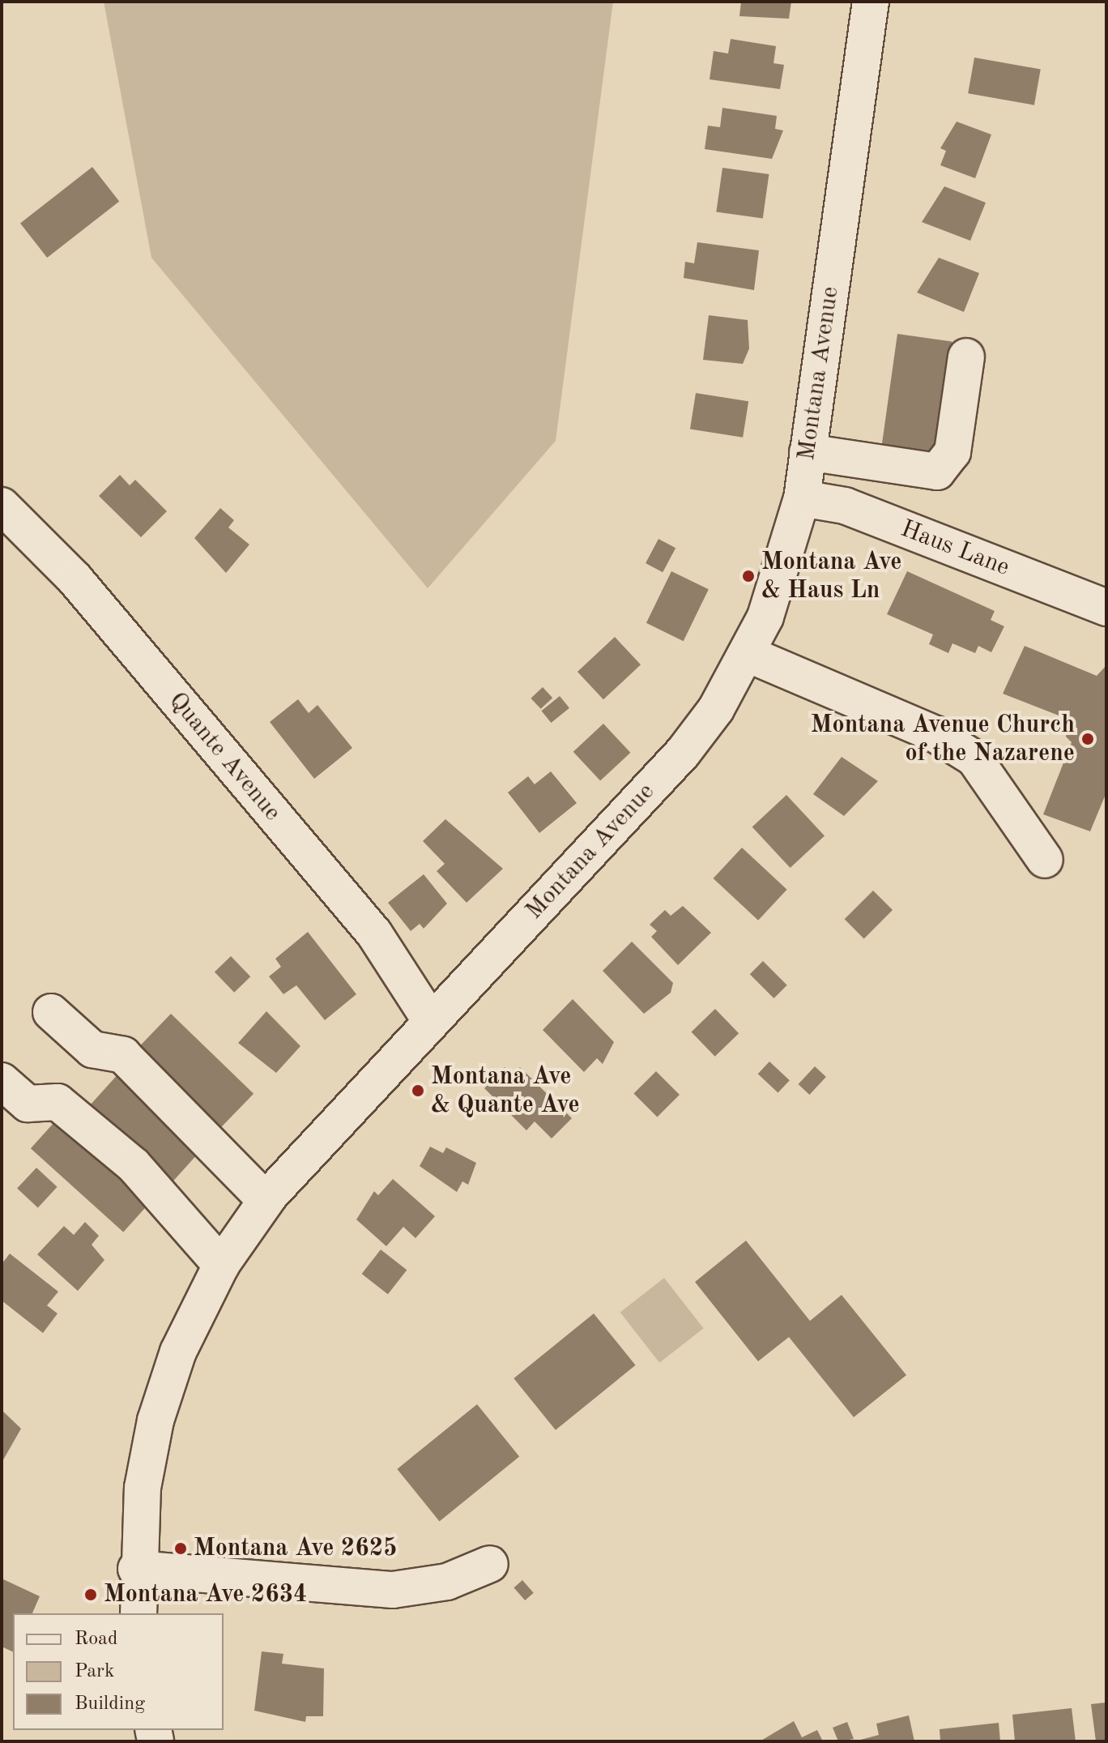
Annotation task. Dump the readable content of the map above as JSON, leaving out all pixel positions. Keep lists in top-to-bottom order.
{
  "streets": {
    "street": ["Montana Avenue", "Haus Lane", "Quante Avenue"]
  },
  "crossings": [
    ["Montana Avenue", "Haus Lane"],
    ["Montana Avenue", "Quante Avenue"]
  ],
  "places": [
    "Montana Ave & Haus Ln",
    "Montana Avenue Church of the Nazarene",
    "Montana Ave & Quante Ave",
    "Montana Ave 2625",
    "Montana Ave 2634"
  ],
  "legend": ["Road", "Park", "Building"]
}
